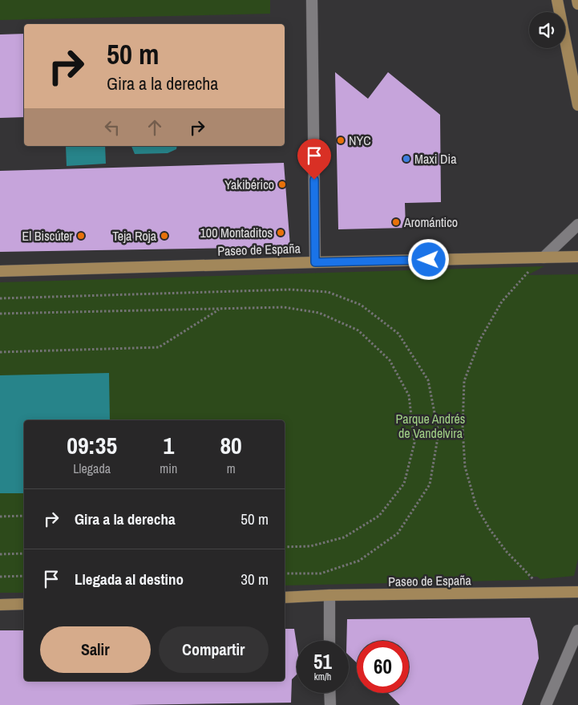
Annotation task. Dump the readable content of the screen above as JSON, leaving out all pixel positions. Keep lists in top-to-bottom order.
{
  "streets": {
    "main road": ["Paseo de España"]
  },
  "parks": ["Parque Andrés de Vandelvira"],
  "places": [
    "NYC",
    "Maxi Dia",
    "Yakibérico",
    "Aromántico",
    "100 Montaditos",
    "El Biscúter",
    "Teja Roja"
  ],
  "page": {
    "turn": ["50 m", "Gira a la derecha"],
    "eta": [
      "09:35",
      "Llegada",
      "1",
      "min",
      "80",
      "m"
    ],
    "list": [
      {
        "name": "Gira a la derecha",
        "value": "50 m"
      },
      {
        "name": "Llegada al destino",
        "value": "30 m"
      }
    ],
    "buttons": ["Salir", "Compartir"],
    "speed": "51 km/h",
    "limit": "60"
  }
}
